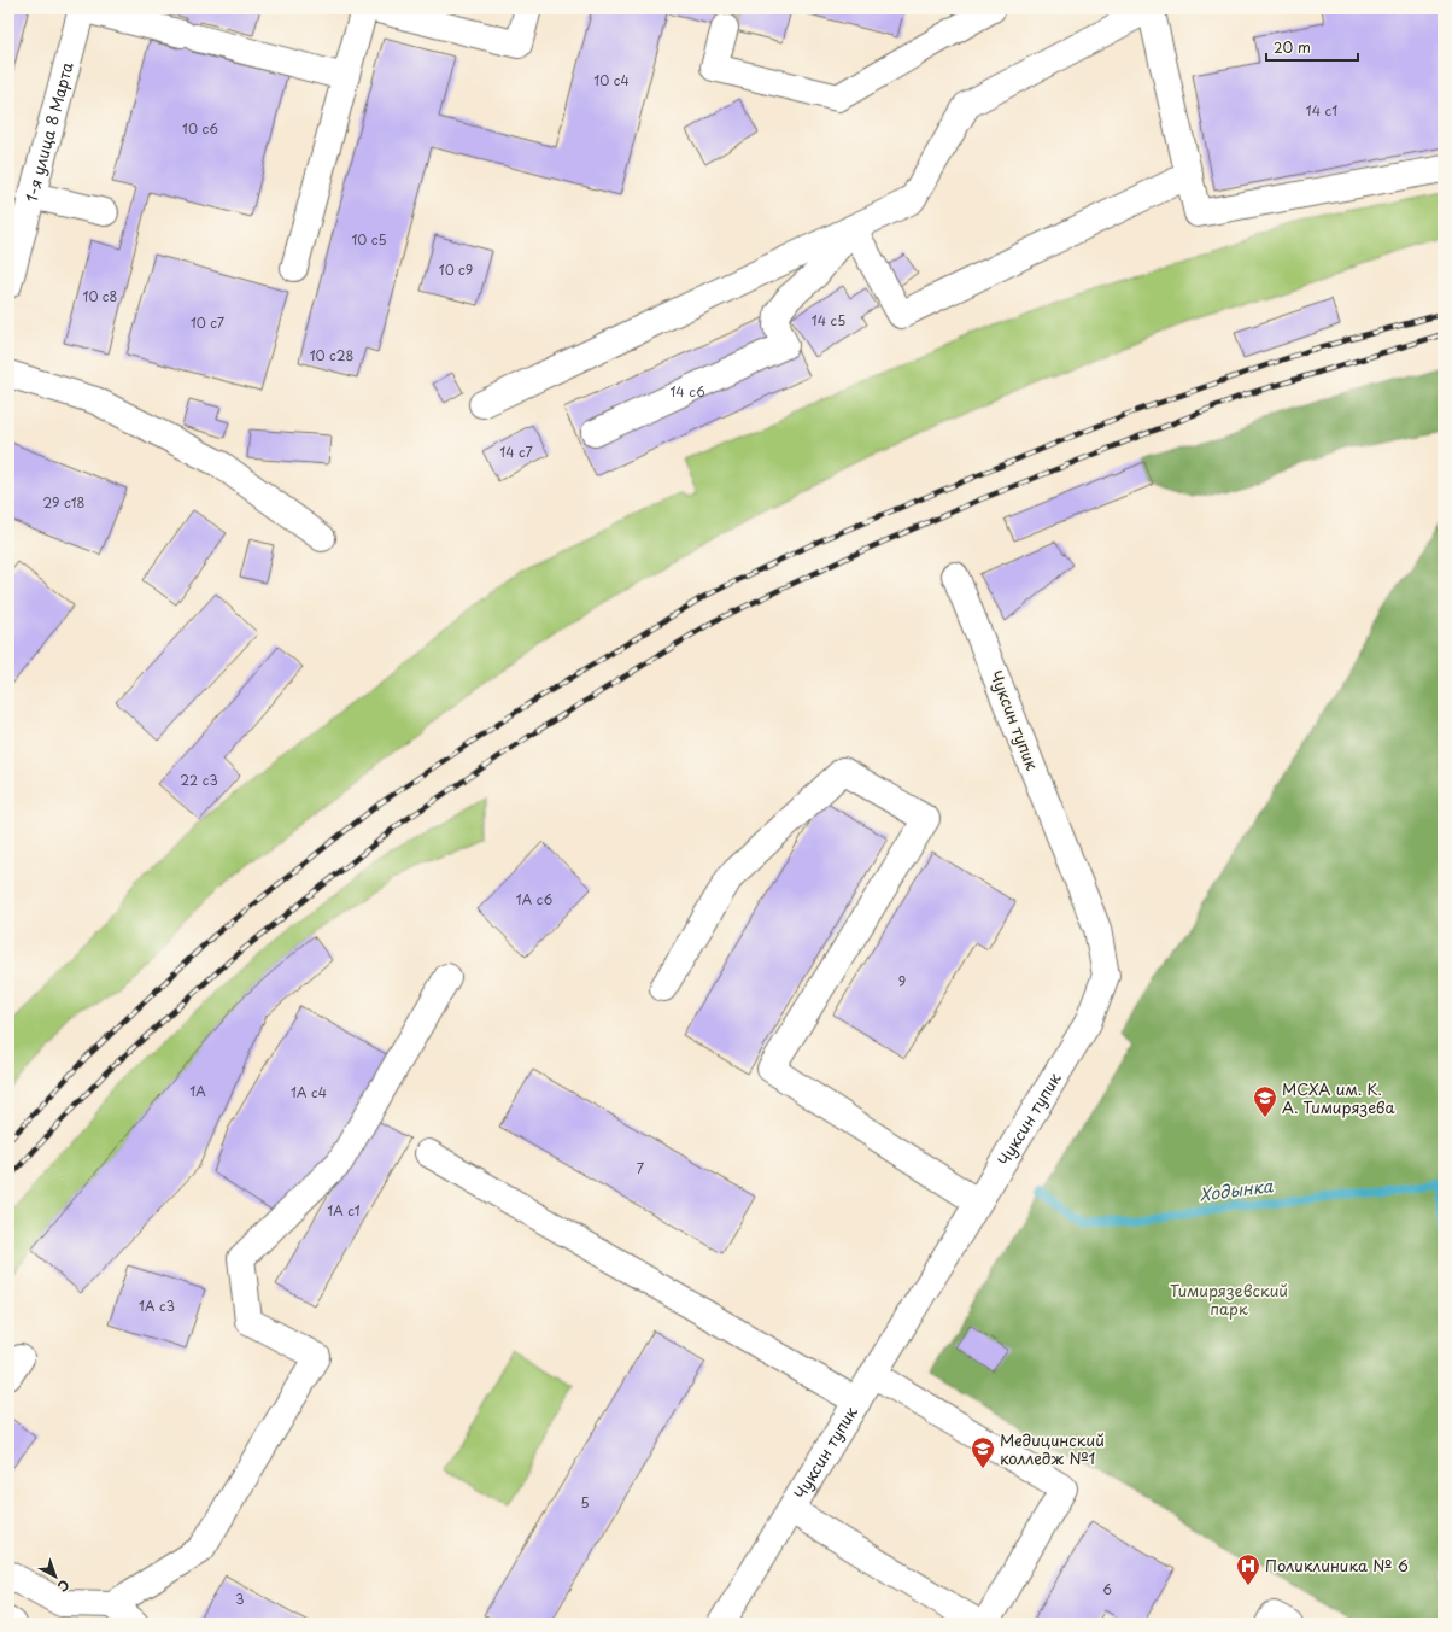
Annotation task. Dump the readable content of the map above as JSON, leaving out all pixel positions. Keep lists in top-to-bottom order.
{
  "streets": {
    "street": ["1-я улица 8 Марта", "Чуксин тупик"]
  },
  "water": ["Ходынка"],
  "parks": ["Тимирязевский парк"],
  "places": {
    "school or university": ["МСХА им. К. А. Тимирязева", "Медицинский колледж №1"],
    "hospital": ["Поликлиника № 6"]
  },
  "house_numbers": [
    "10 с4",
    "14 с1",
    "10 с6",
    "10 с5",
    "10 с9",
    "10 с8",
    "14 с5",
    "10 с7",
    "10 с28",
    "14 с6",
    "14 с7",
    "29 с18",
    "22 с3",
    "1А с6",
    "9",
    "1А",
    "1А с4",
    "7",
    "1А с1",
    "1А с3",
    "5",
    "6",
    "3"
  ],
  "scale_bar": "20 m",
  "north": "bottom right"
}
